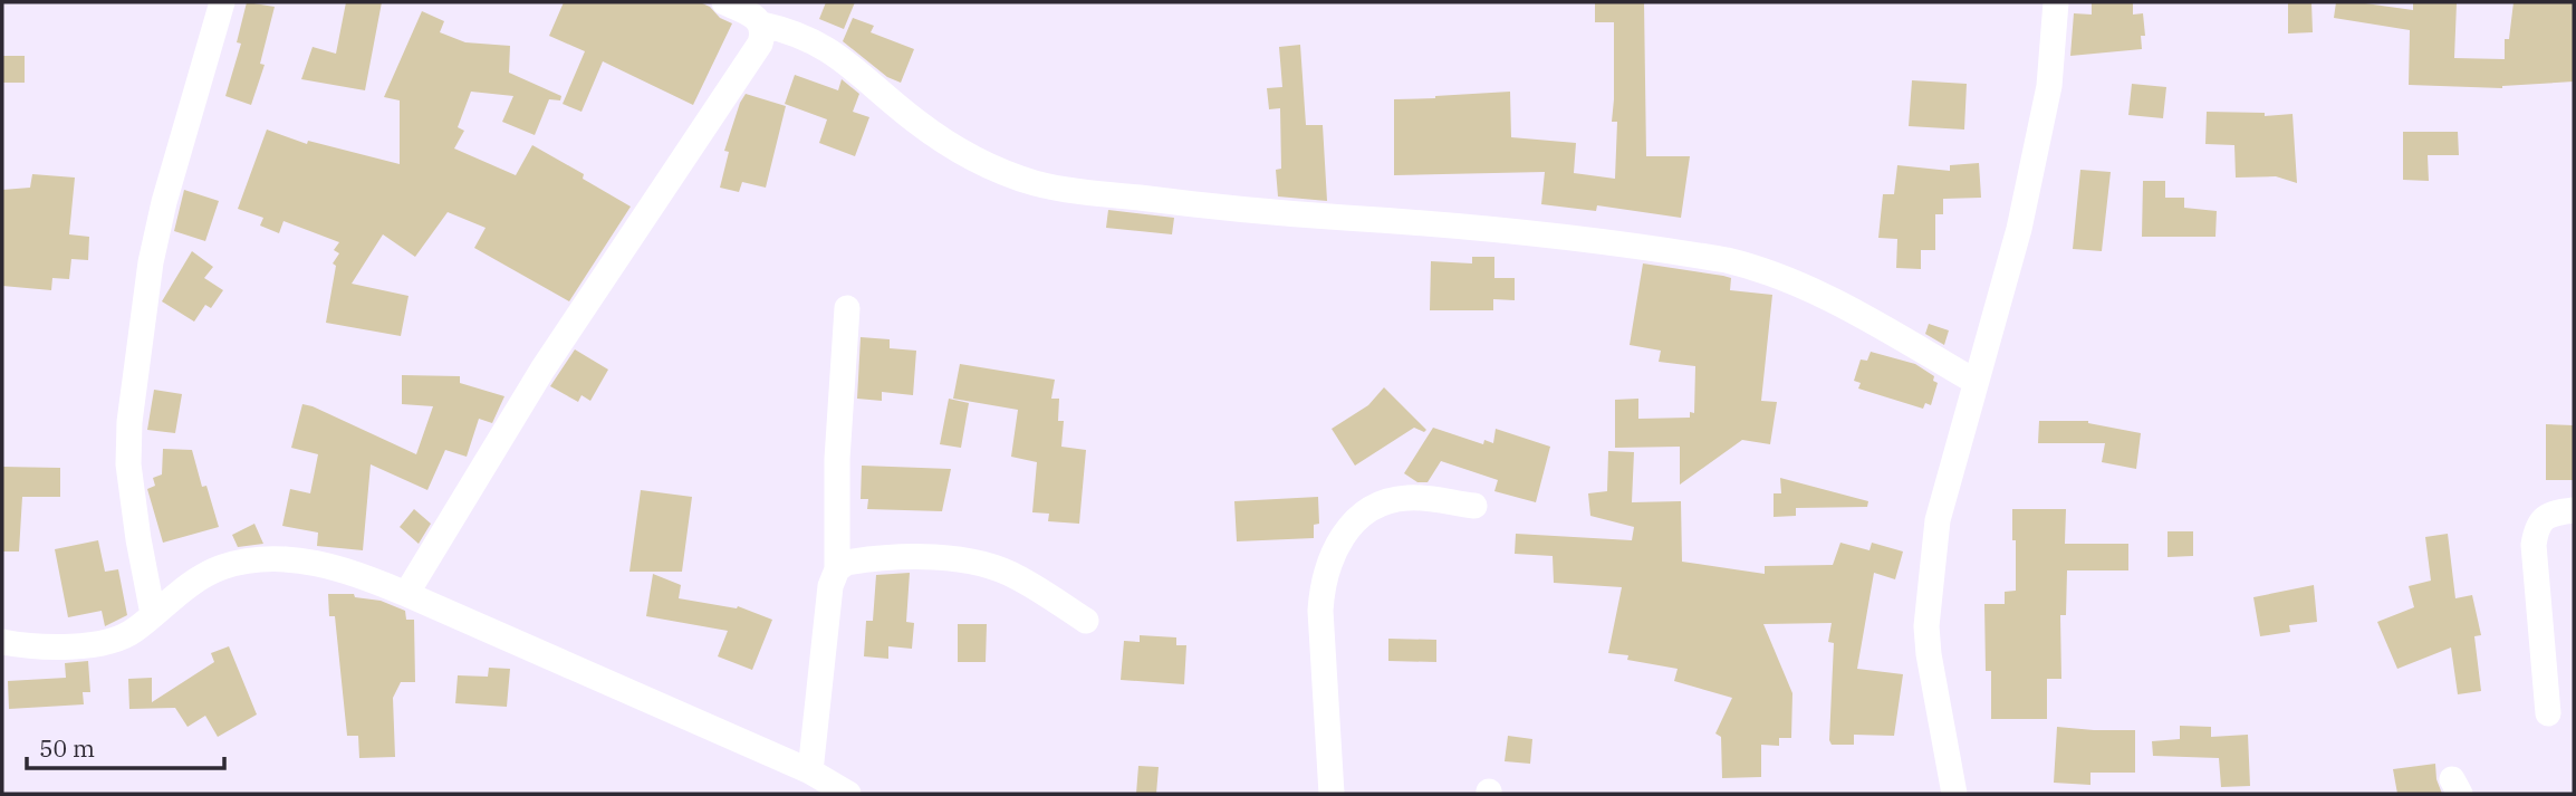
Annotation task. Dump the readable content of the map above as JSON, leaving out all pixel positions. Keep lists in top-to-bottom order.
{
  "scale_bar": "50 m"
}
